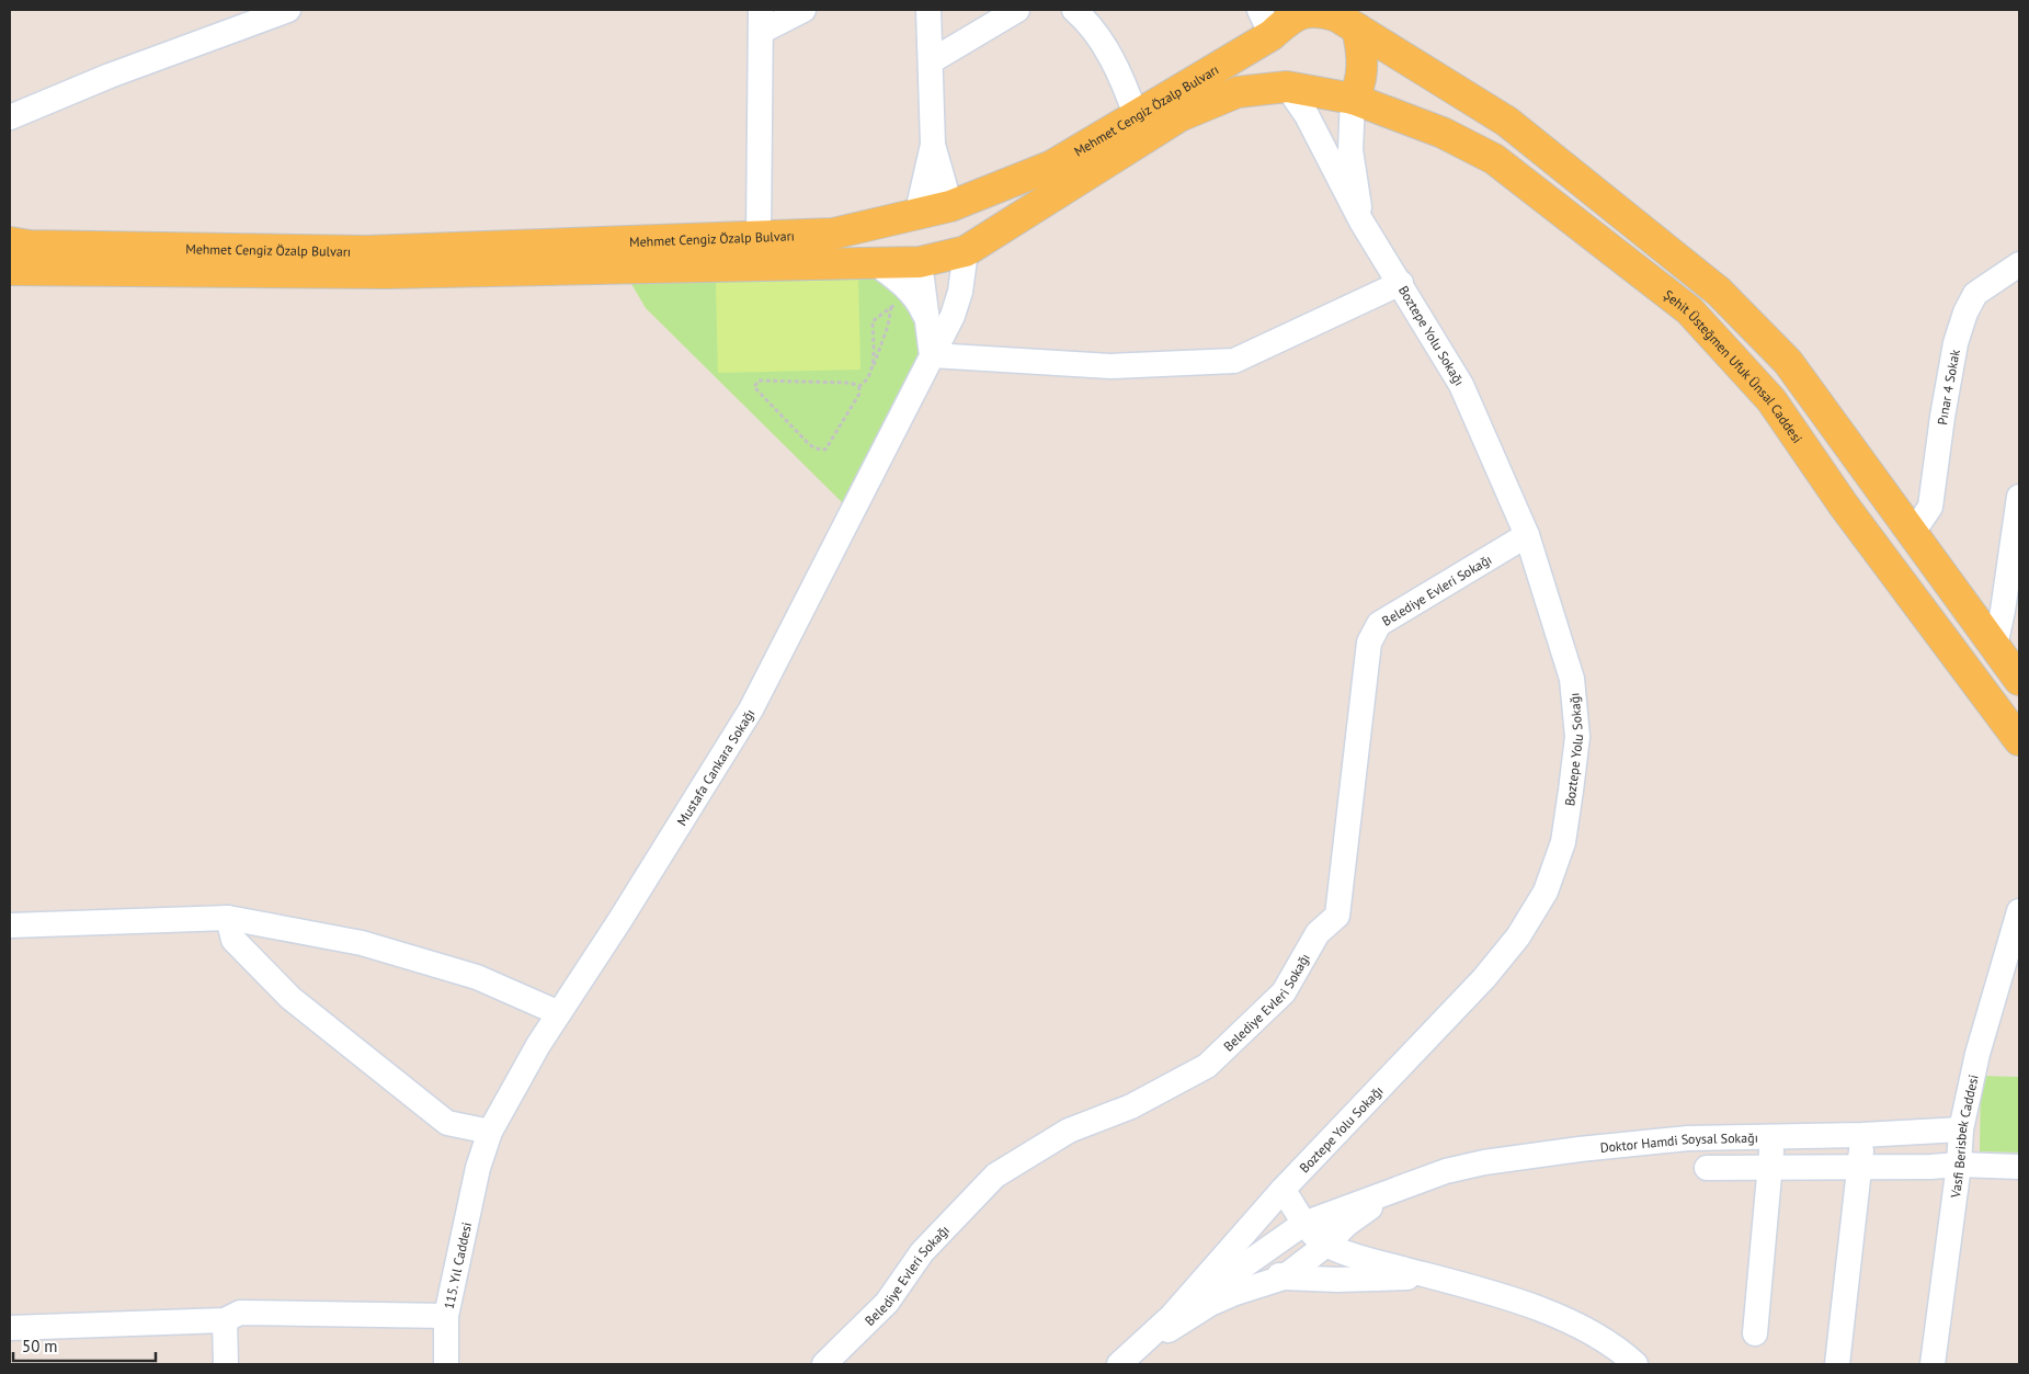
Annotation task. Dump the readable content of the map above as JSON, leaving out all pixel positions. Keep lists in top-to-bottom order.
{
  "streets": {
    "main road": ["Mehmet Cengiz Özalp Bulvarı", "Şehit Üsteğmen Ufuk Ünsal Caddesi"],
    "street": [
      "Boztepe Yolu Sokağı",
      "Pınar 4 Sokak",
      "Belediye Evleri Sokağı",
      "Mustafa Cankara Sokağı",
      "Vasfi Berisbek Caddesi",
      "Doktor Hamdi Soysal Sokağı",
      "115. Yıl Caddesi"
    ]
  },
  "crossings": [
    ["Mehmet Cengiz Özalp Bulvarı", "Boztepe Yolu Sokağı"],
    ["Mehmet Cengiz Özalp Bulvarı", "Şehit Üsteğmen Ufuk Ünsal Caddesi"],
    ["Mehmet Cengiz Özalp Bulvarı", "Mustafa Cankara Sokağı"],
    ["Boztepe Yolu Sokağı", "Şehit Üsteğmen Ufuk Ünsal Caddesi"],
    ["Boztepe Yolu Sokağı", "Belediye Evleri Sokağı"],
    ["Mustafa Cankara Sokağı", "115. Yıl Caddesi"],
    ["Vasfi Berisbek Caddesi", "Doktor Hamdi Soysal Sokağı"]
  ],
  "scale_bar": "50 m"
}
